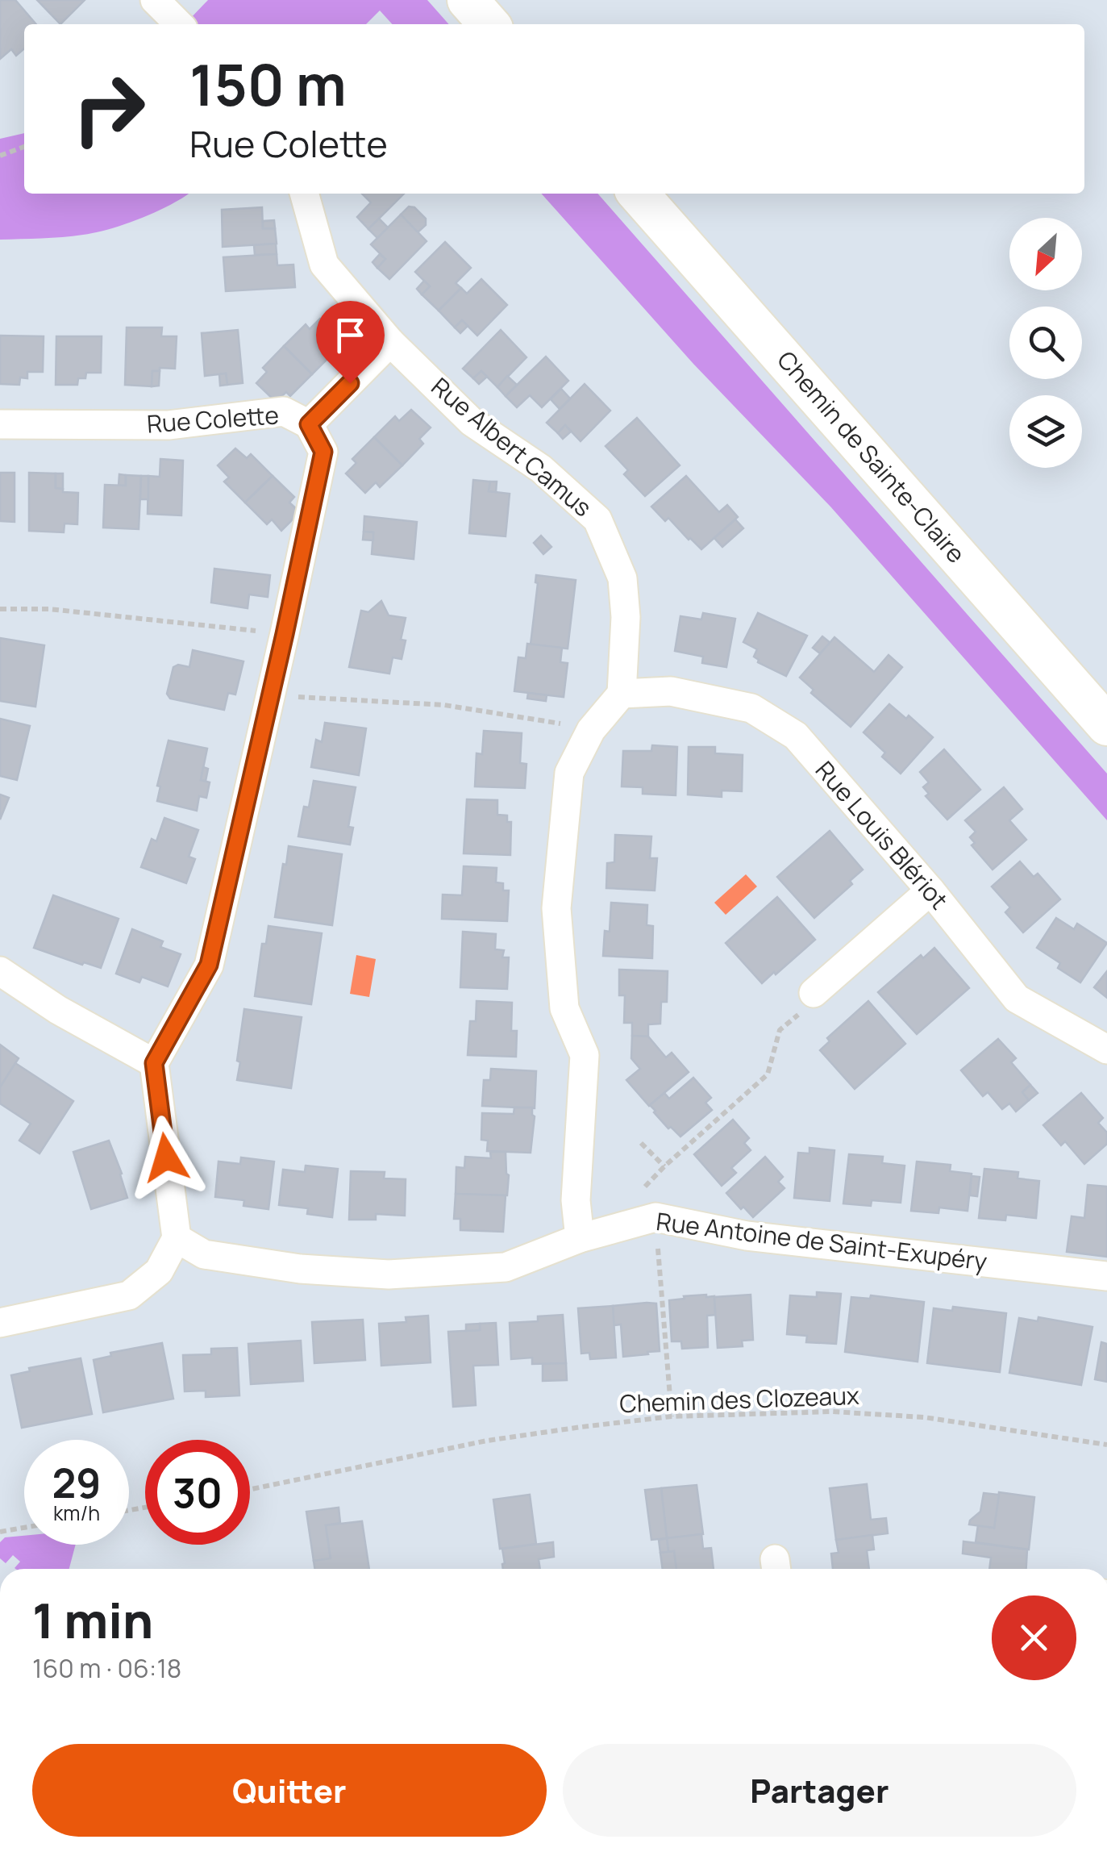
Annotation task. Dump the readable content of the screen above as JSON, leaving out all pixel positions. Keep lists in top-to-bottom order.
{
  "streets": {
    "main road": ["Chemin de Sainte-Claire"],
    "street": [
      "Rue Colette",
      "Rue Albert Camus",
      "Rue Louis Blériot",
      "Rue Antoine de Saint-Exupéry"
    ],
    "path": ["Chemin des Clozeaux"]
  },
  "crossings": [
    ["Rue Colette", "Rue Albert Camus"],
    ["Rue Albert Camus", "Rue Louis Blériot"]
  ],
  "north": "bottom left",
  "page": {
    "turn": ["150 m", "Rue Colette"],
    "speed": "29 km/h",
    "limit": "30",
    "heading": ["1 min", "160 m · 06:18"],
    "buttons": ["Quitter", "Partager"]
  }
}
